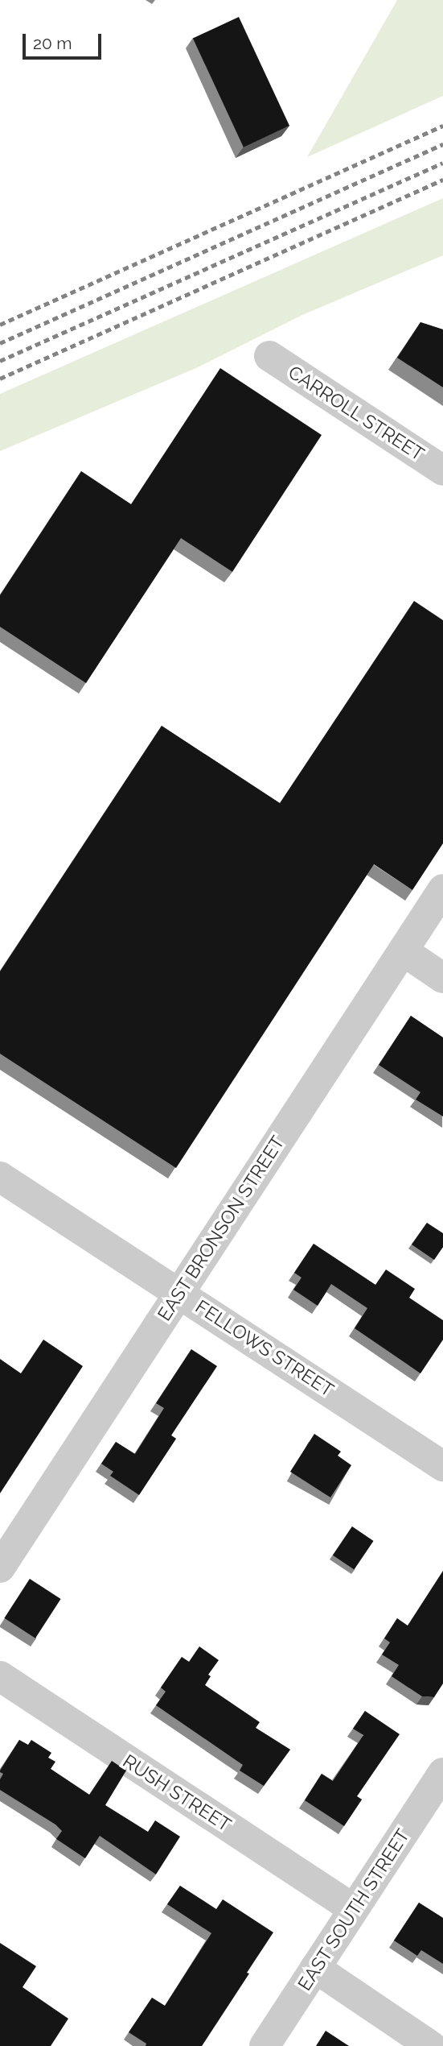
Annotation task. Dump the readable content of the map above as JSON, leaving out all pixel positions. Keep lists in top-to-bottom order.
{
  "streets": {
    "street": [
      "CARROLL STREET",
      "EAST BRONSON STREET",
      "FELLOWS STREET",
      "RUSH STREET",
      "EAST SOUTH STREET"
    ]
  },
  "crossings": [
    ["EAST BRONSON STREET", "FELLOWS STREET"],
    ["RUSH STREET", "EAST SOUTH STREET"]
  ],
  "scale_bar": "20 m"
}
